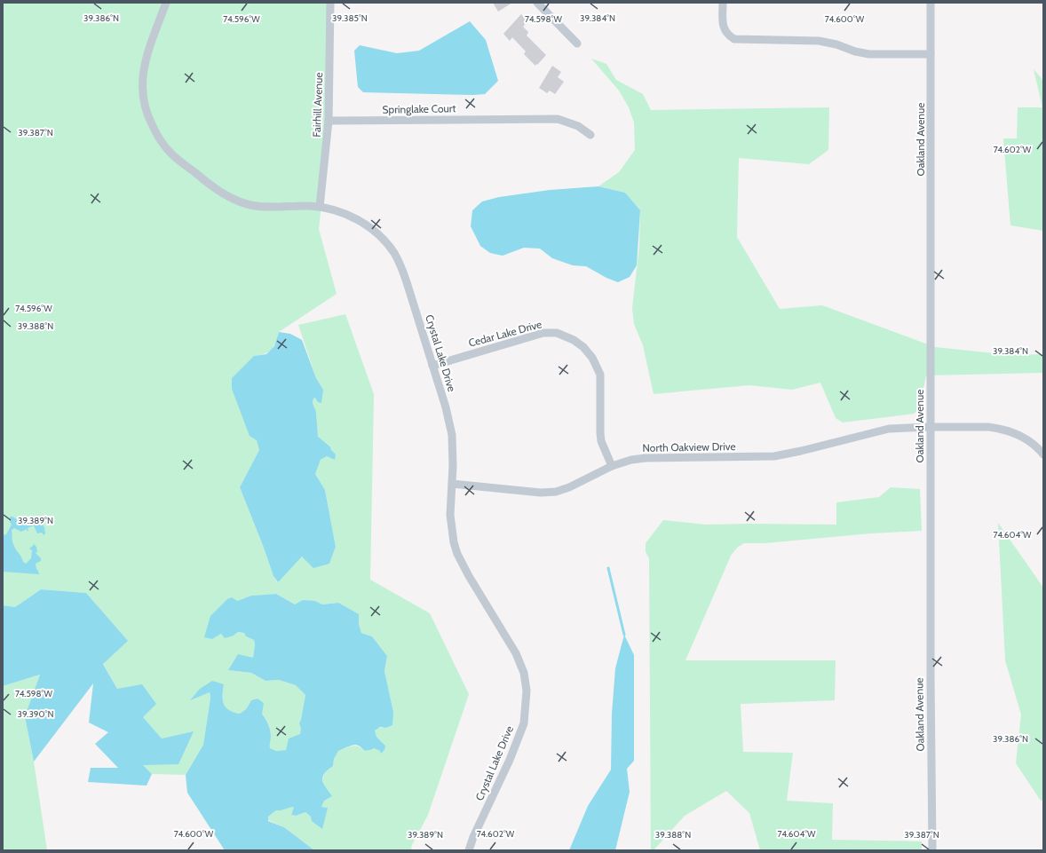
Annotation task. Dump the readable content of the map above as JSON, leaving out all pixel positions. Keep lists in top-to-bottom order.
{
  "streets": {
    "street": [
      "Fairhill Avenue",
      "Springlake Court",
      "Oakland Avenue",
      "Cedar Lake Drive",
      "Crystal Lake Drive",
      "North Oakview Drive"
    ]
  },
  "crossings": [
    ["Fairhill Avenue", "Springlake Court"],
    ["Fairhill Avenue", "Crystal Lake Drive"],
    ["Oakland Avenue", "North Oakview Drive"],
    ["Cedar Lake Drive", "Crystal Lake Drive"],
    ["Cedar Lake Drive", "North Oakview Drive"],
    ["Crystal Lake Drive", "North Oakview Drive"]
  ],
  "coordinates": [
    "39.386°N",
    "39.385°N",
    "39.384°N",
    "74.596°W",
    "74.598°W",
    "74.600°W",
    "39.387°N",
    "74.602°W",
    "39.388°N",
    "39.389°N",
    "74.604°W",
    "39.390°N"
  ]
}
